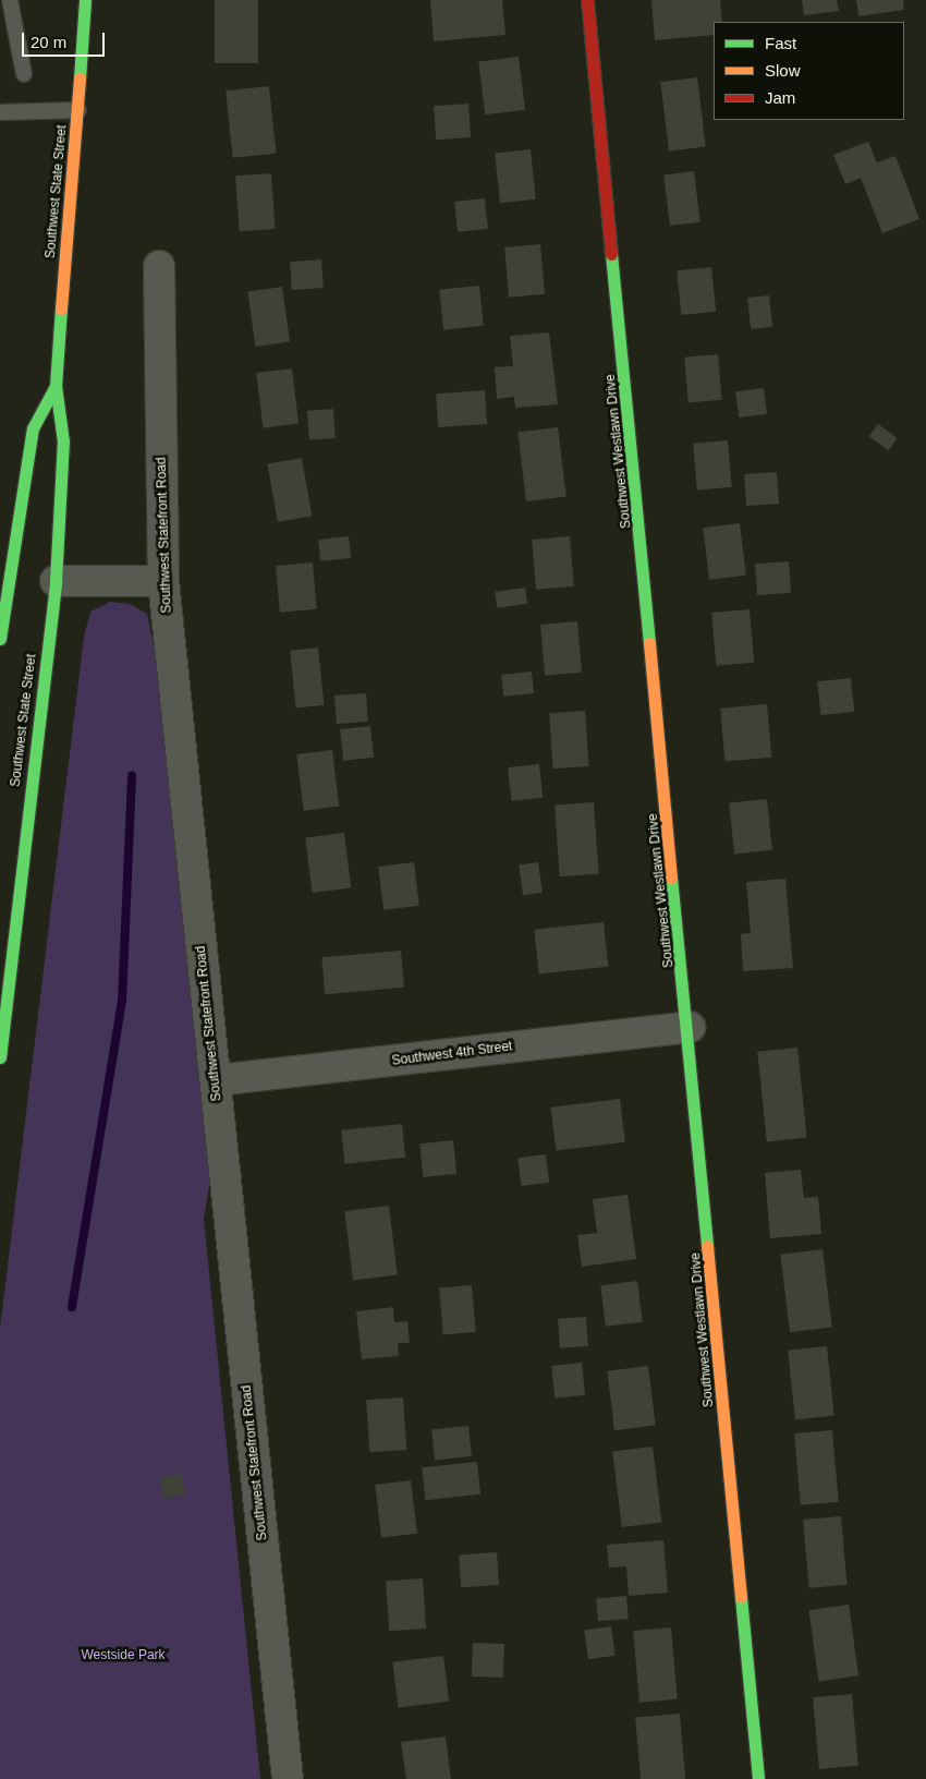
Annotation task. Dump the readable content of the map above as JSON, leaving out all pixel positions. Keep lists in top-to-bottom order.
{
  "streets": {
    "street": [
      "Southwest State Street",
      "Southwest Westlawn Drive",
      "Southwest Statefront Road",
      "Southwest 4th Street"
    ]
  },
  "crossings": [
    ["Southwest Westlawn Drive", "Southwest 4th Street"],
    ["Southwest Statefront Road", "Southwest 4th Street"]
  ],
  "parks": ["Westside Park"],
  "legend": ["Fast", "Slow", "Jam"],
  "scale_bar": "20 m"
}
